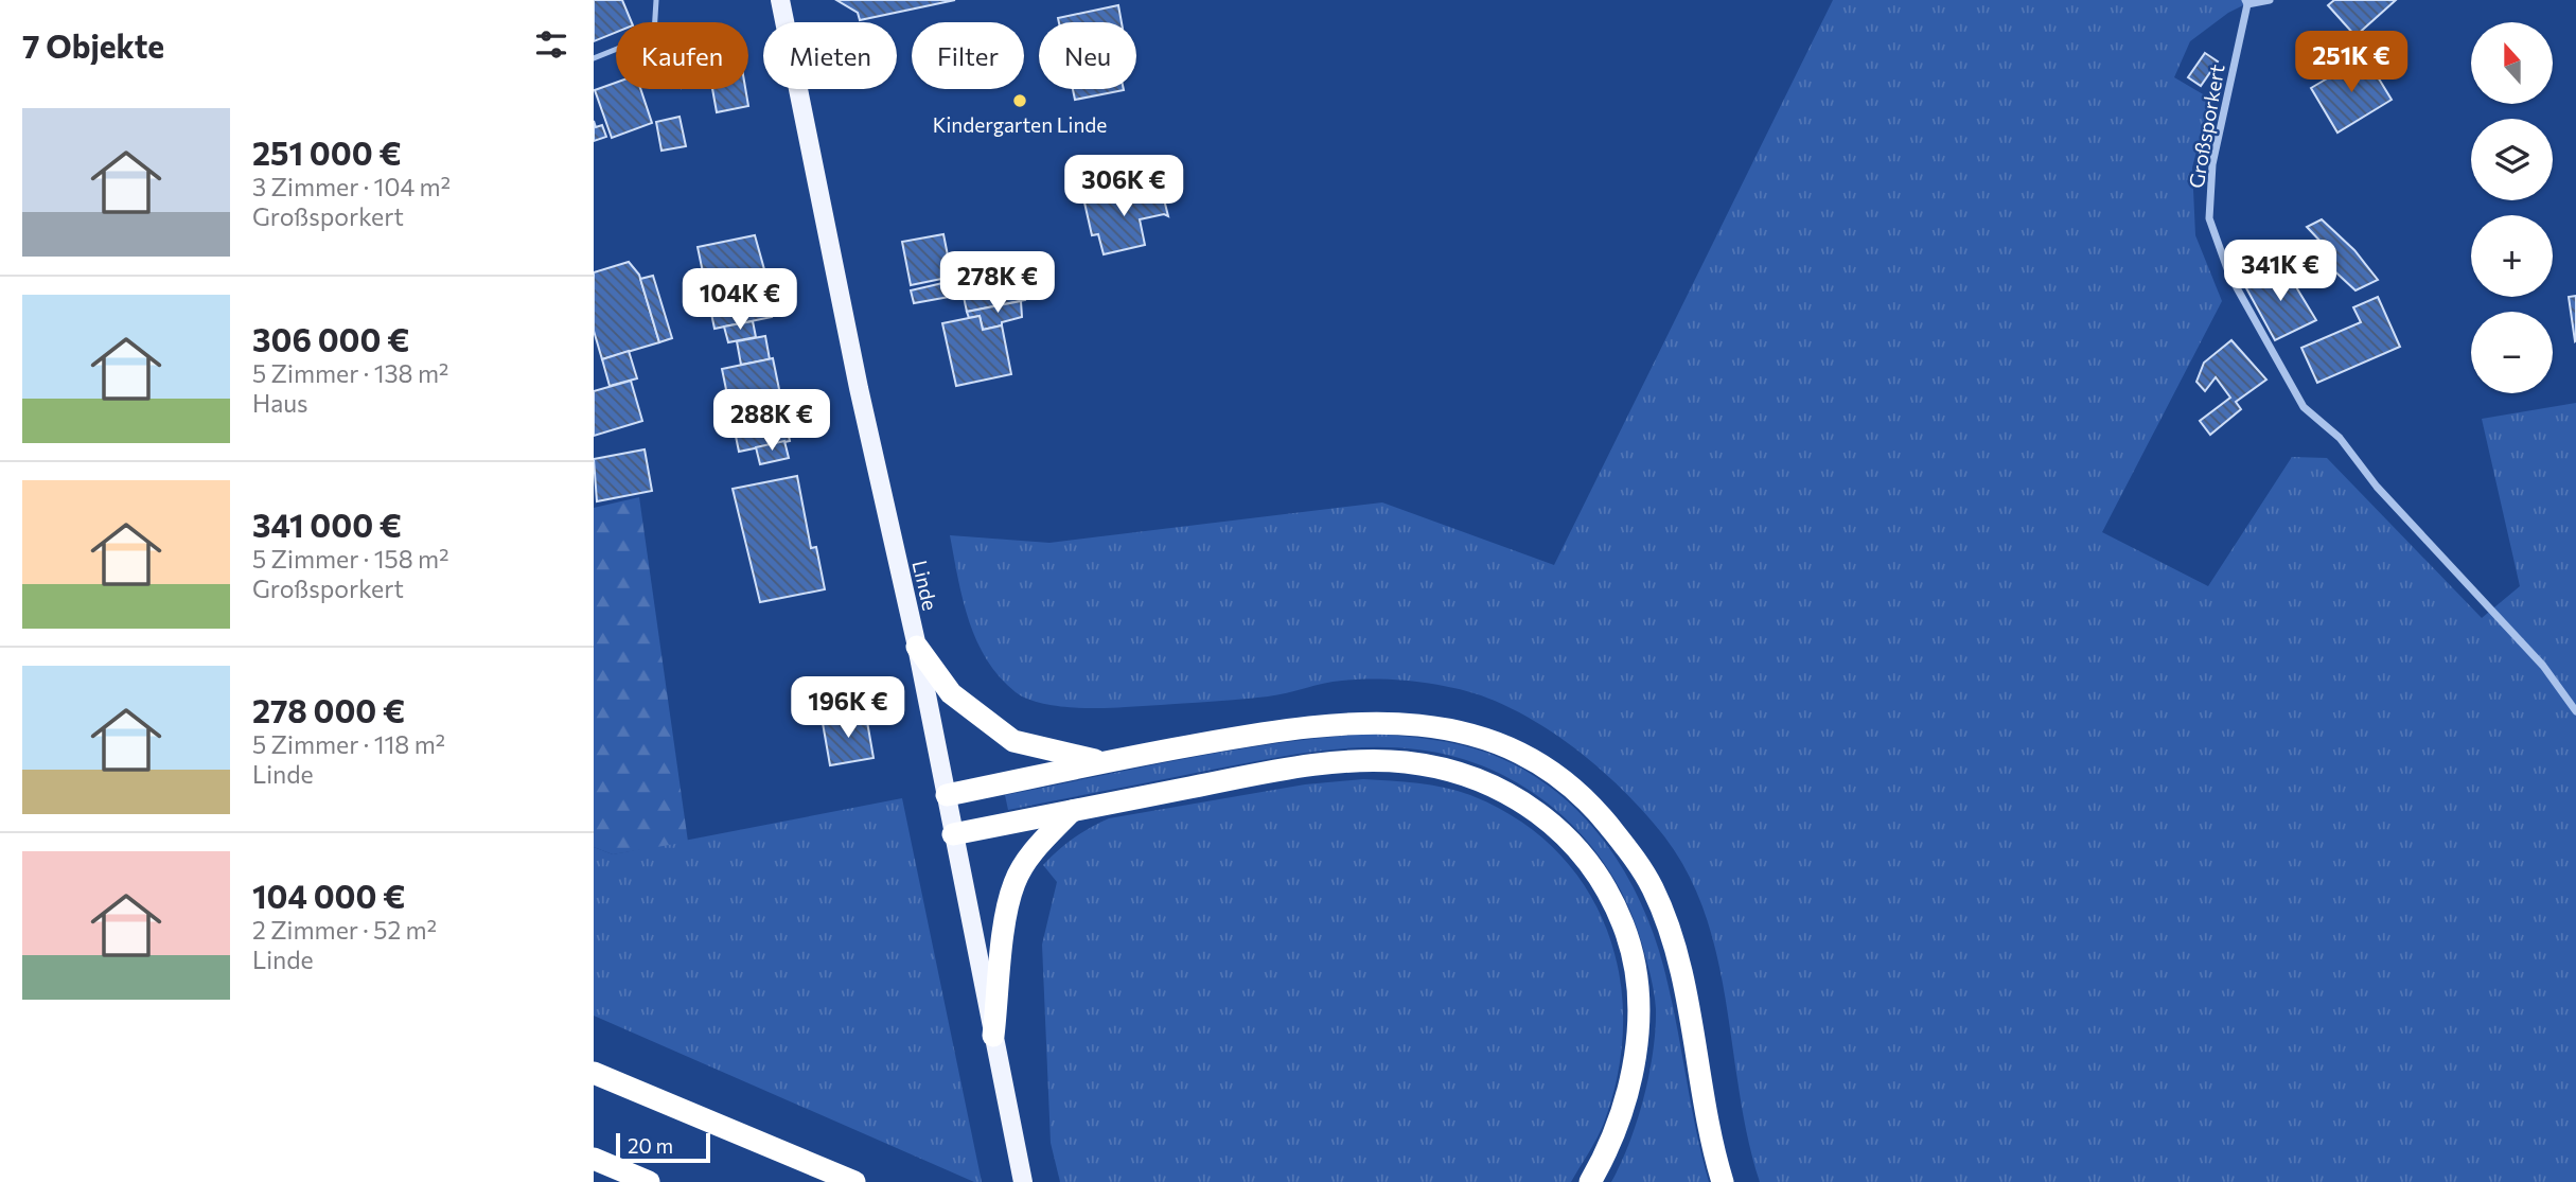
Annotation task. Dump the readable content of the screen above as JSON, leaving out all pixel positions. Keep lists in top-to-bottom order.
{
  "streets": {
    "main road": ["Linde"],
    "street": ["Großsporkert"]
  },
  "places": ["Kindergarten Linde"],
  "scale_bar": "20 m",
  "north": "top",
  "page": {
    "heading": "7 Objekte",
    "map_buttons": ["+", "−"],
    "chip": [
      "Kaufen",
      "Mieten",
      "Filter",
      "Neu"
    ],
    "price": [
      "251K €",
      "306K €",
      "341K €",
      "278K €",
      "104K €",
      "288K €",
      "196K €"
    ],
    "list": [
      {
        "name": "251 000 €",
        "note": "3 Zimmer · 104 m² · Großsporkert"
      },
      {
        "name": "306 000 €",
        "note": "5 Zimmer · 138 m² · Haus"
      },
      {
        "name": "341 000 €",
        "note": "5 Zimmer · 158 m² · Großsporkert"
      },
      {
        "name": "278 000 €",
        "note": "5 Zimmer · 118 m² · Linde"
      },
      {
        "name": "104 000 €",
        "note": "2 Zimmer · 52 m² · Linde"
      }
    ],
    "scale": "20 m"
  }
}
